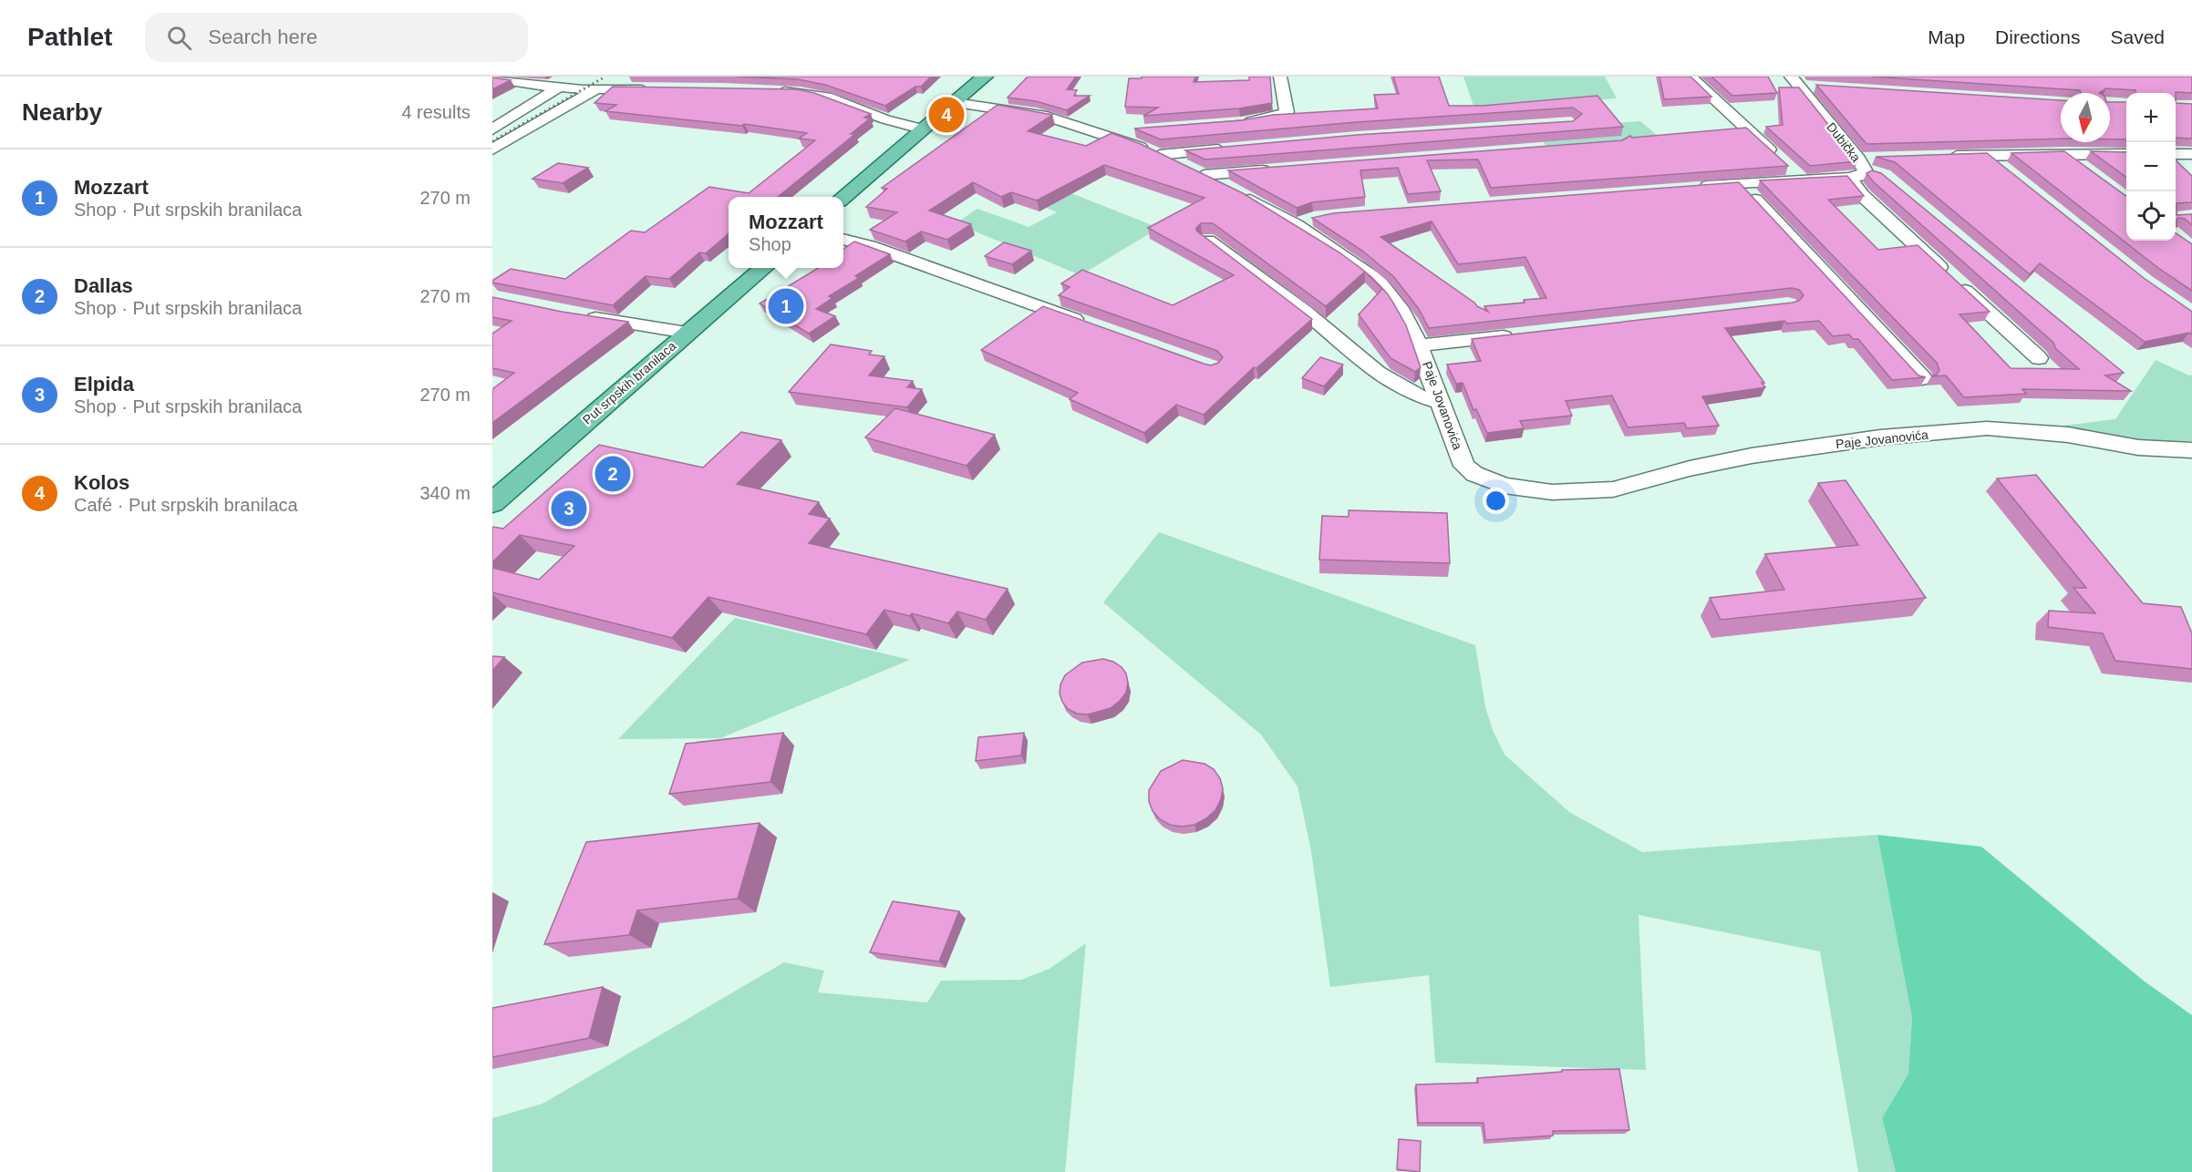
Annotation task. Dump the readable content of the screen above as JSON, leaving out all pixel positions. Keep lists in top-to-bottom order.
{
  "streets": {
    "main road": ["Put srpskih branilaca"],
    "street": ["Dubička", "Paje Jovanovića"]
  },
  "north": "bottom",
  "page": {
    "header": "Pathlet",
    "search": "Search here",
    "nav": ["Map", "Directions", "Saved"],
    "heading": ["Nearby", "4 results"],
    "map_buttons": ["+", "−"],
    "pins": [
      "4",
      "1",
      "2",
      "3"
    ],
    "list": [
      {
        "mark": "1",
        "name": "Mozzart",
        "note": "Shop · Put srpskih branilaca",
        "value": "270 m"
      },
      {
        "mark": "2",
        "name": "Dallas",
        "note": "Shop · Put srpskih branilaca",
        "value": "270 m"
      },
      {
        "mark": "3",
        "name": "Elpida",
        "note": "Shop · Put srpskih branilaca",
        "value": "270 m"
      },
      {
        "mark": "4",
        "name": "Kolos",
        "note": "Café · Put srpskih branilaca",
        "value": "340 m"
      }
    ],
    "popup": ["Mozzart", "Shop"]
  }
}
